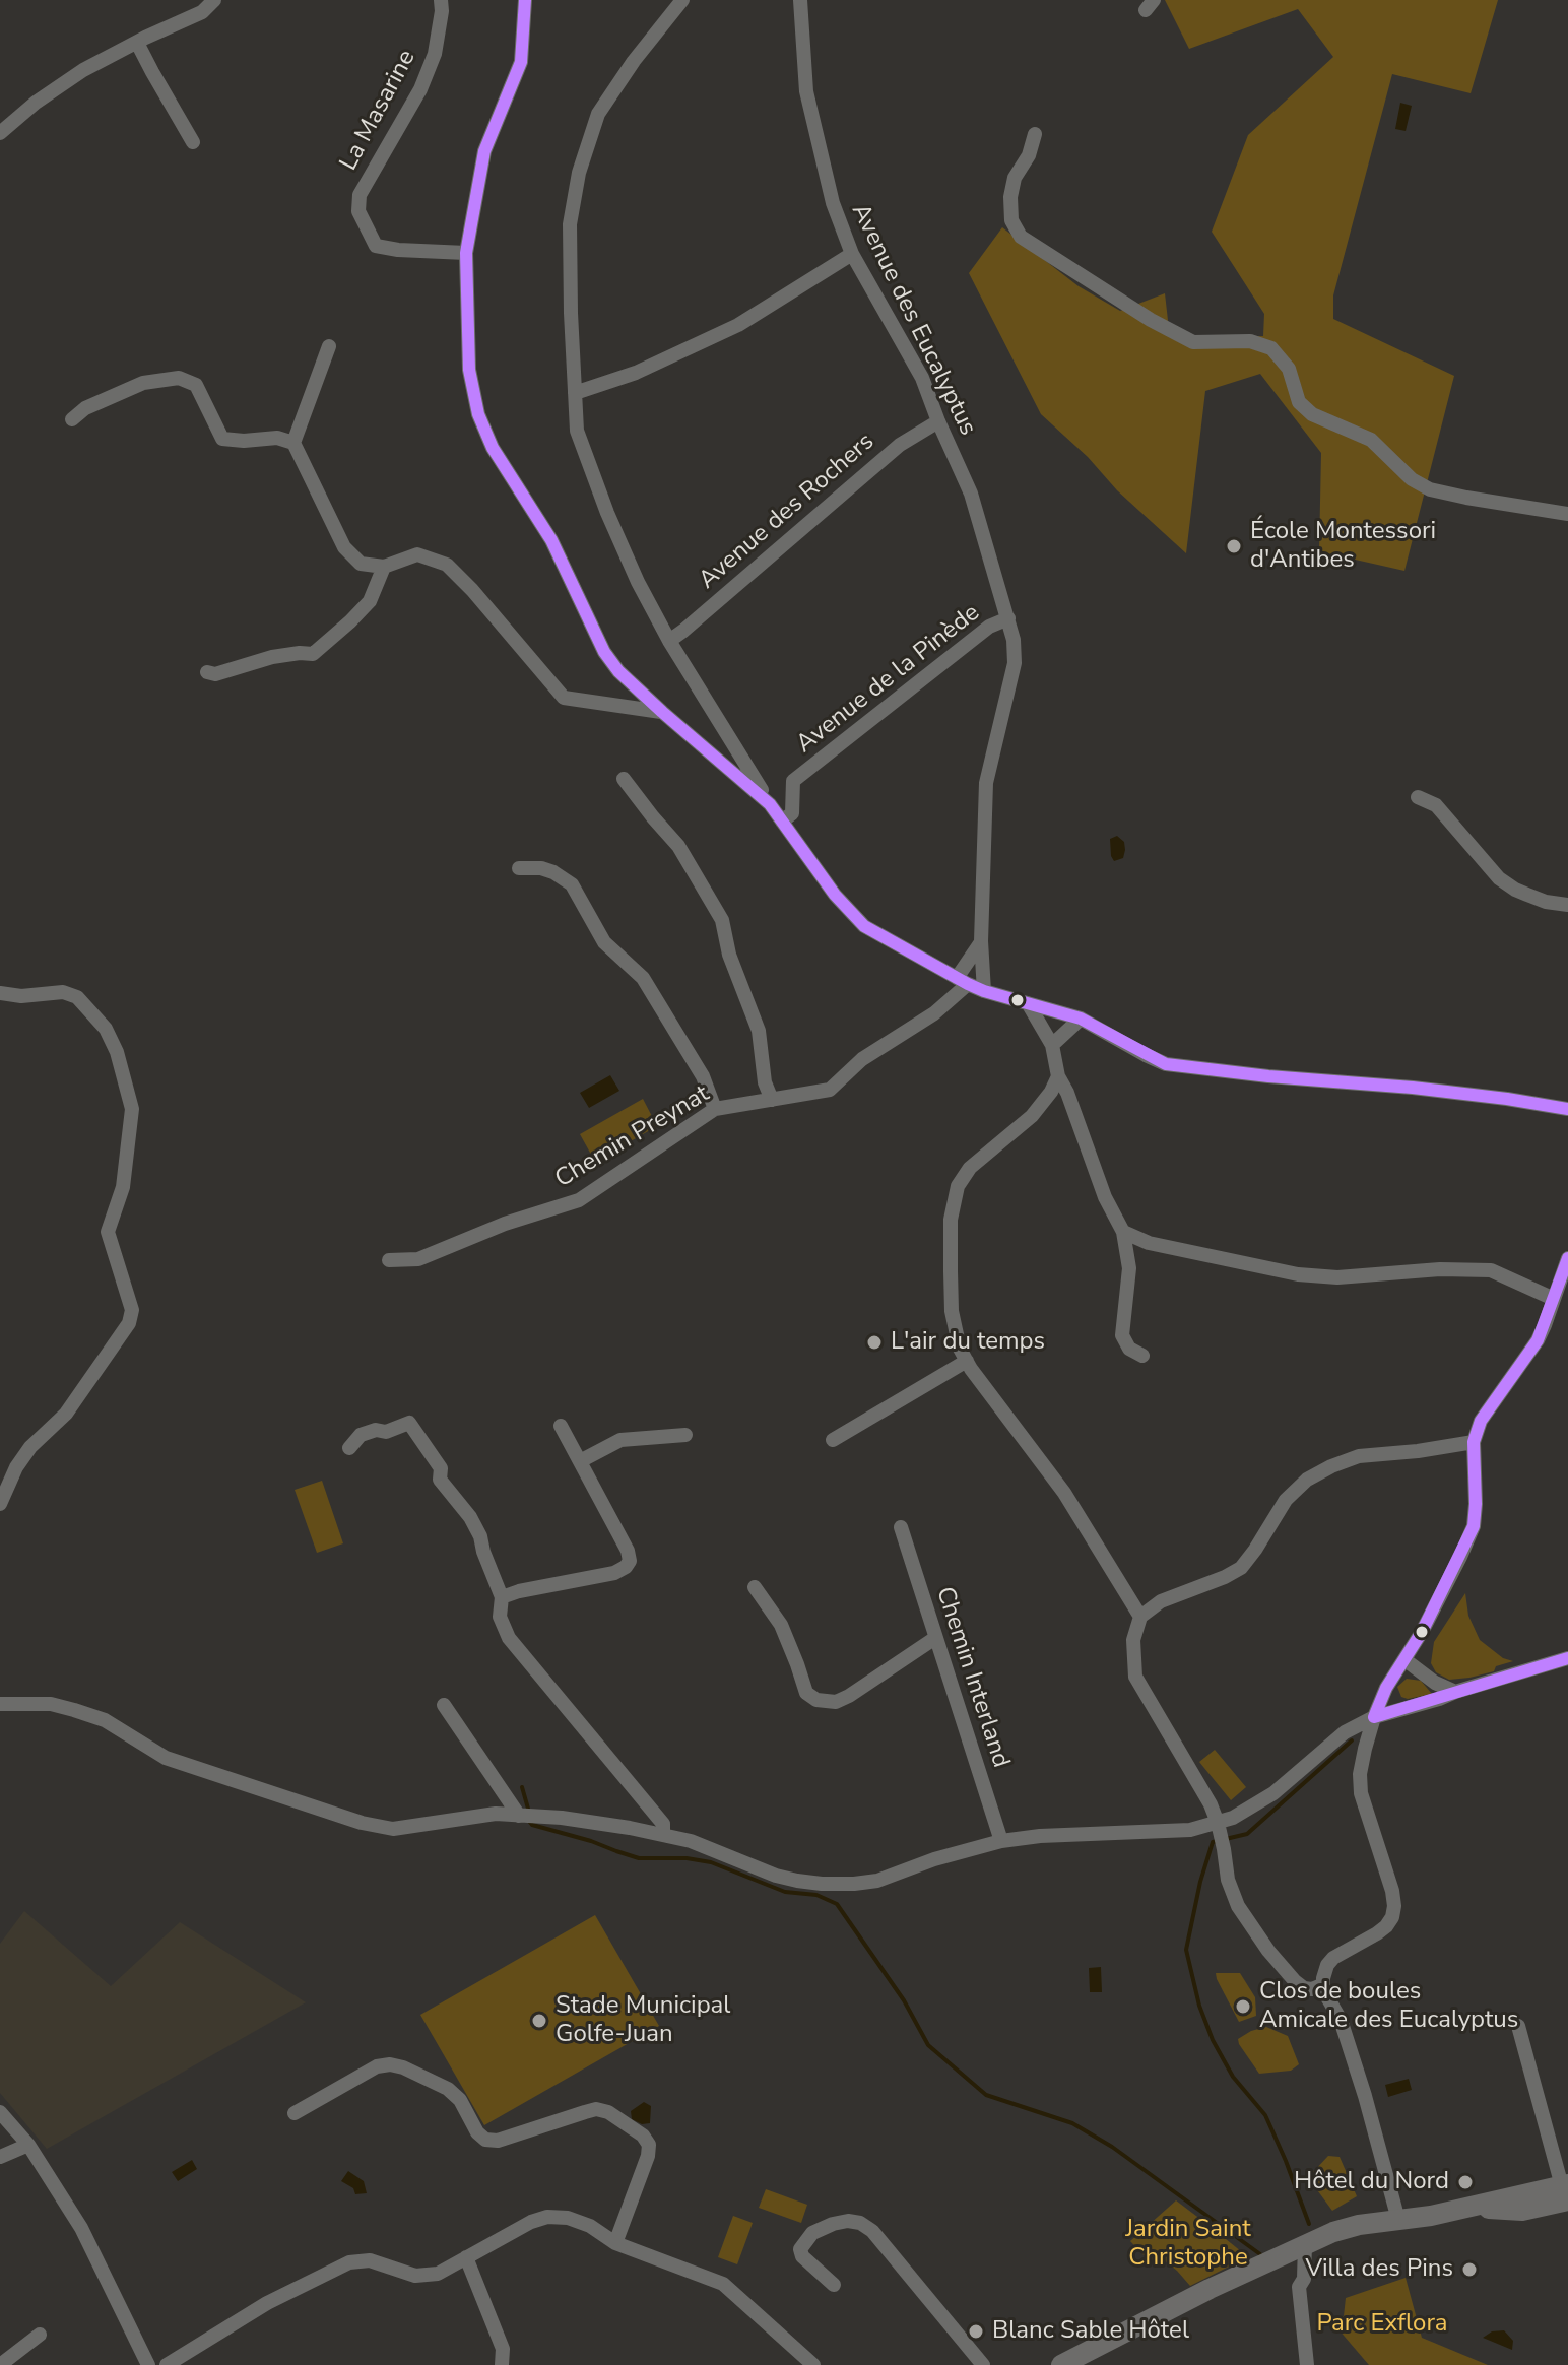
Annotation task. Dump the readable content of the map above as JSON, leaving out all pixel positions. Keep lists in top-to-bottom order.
{
  "streets": {
    "street": [
      "La Masarine",
      "Avenue des Eucalyptus",
      "Avenue des Rochers",
      "Avenue de la Pinède",
      "Chemin Preynat",
      "Chemin Interland"
    ]
  },
  "crossings": [
    ["Avenue des Eucalyptus", "Avenue des Rochers"],
    ["Avenue des Eucalyptus", "Avenue de la Pinède"]
  ],
  "parks": ["Jardin Saint Christophe", "Parc Exflora"],
  "places": [
    "École Montessori d'Antibes",
    "L'air du temps",
    "Clos de boules Amicale des Eucalyptus",
    "Stade Municipal Golfe-Juan",
    "Hôtel du Nord",
    "Villa des Pins",
    "Blanc Sable Hôtel"
  ]
}
